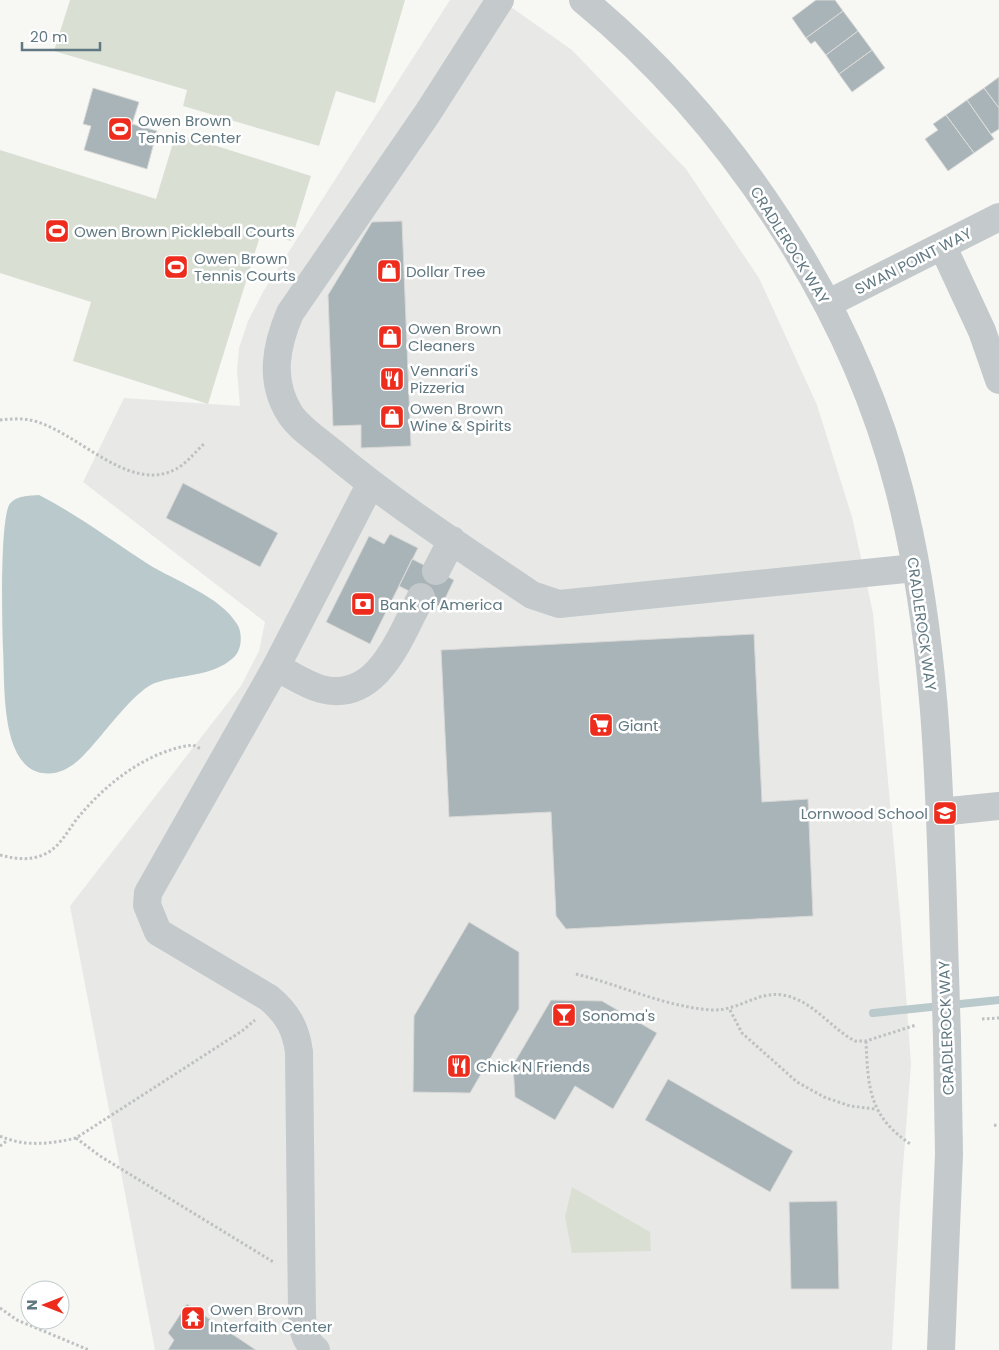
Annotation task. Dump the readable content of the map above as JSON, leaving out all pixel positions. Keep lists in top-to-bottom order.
{
  "streets": {
    "street": ["CRADLEROCK WAY", "SWAN POINT WAY"]
  },
  "crossings": [
    ["CRADLEROCK WAY", "SWAN POINT WAY"]
  ],
  "places": {
    "sports": ["Owen Brown Tennis Center", "Owen Brown Pickleball Courts", "Owen Brown Tennis Courts"],
    "shop": ["Dollar Tree", "Owen Brown Cleaners", "Owen Brown Wine & Spirits"],
    "restaurant": ["Vennari's Pizzeria", "Chick N Friends"],
    "bank": ["Bank of America"],
    "supermarket": ["Giant"],
    "school or university": ["Lornwood School"],
    "bar": ["Sonoma's"],
    "temple": ["Owen Brown Interfaith Center"]
  },
  "scale_bar": "20 m",
  "north": "left"
}
